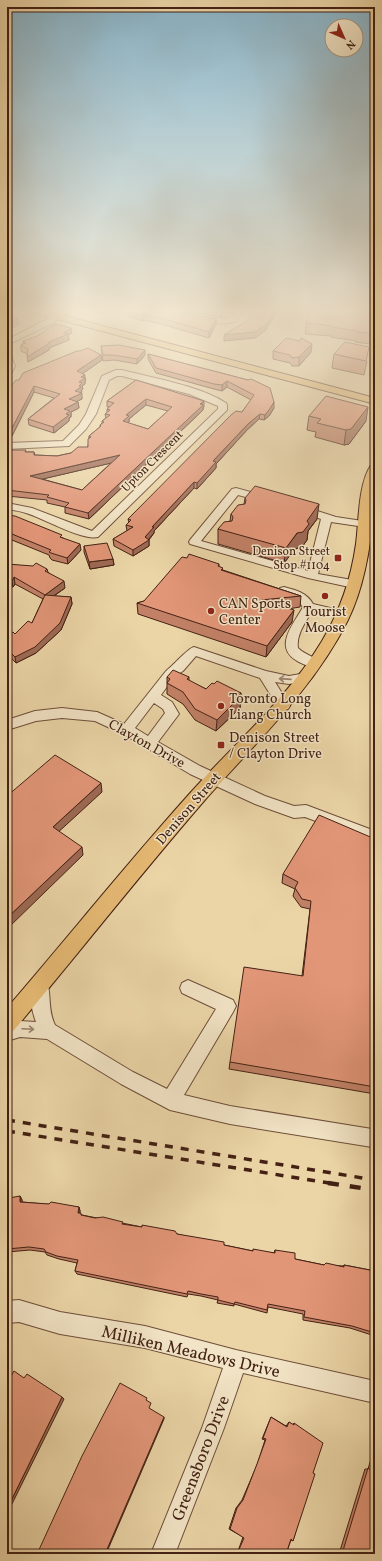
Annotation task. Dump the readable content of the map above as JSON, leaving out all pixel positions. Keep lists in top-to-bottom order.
{
  "streets": {
    "main road": ["Denison Street"],
    "street": [
      "Upton Crescent",
      "Clayton Drive",
      "Milliken Meadows Drive",
      "Greensboro Drive"
    ]
  },
  "crossings": [
    ["Clayton Drive", "Denison Street"],
    ["Milliken Meadows Drive", "Greensboro Drive"]
  ],
  "places": {
    "transit": ["Denison Street Stop #1104", "Denison Street / Clayton Drive"],
    "other": ["Tourist Moose", "CAN Sports Center", "Toronto Long Liang Church"]
  },
  "north": "bottom right"
}
